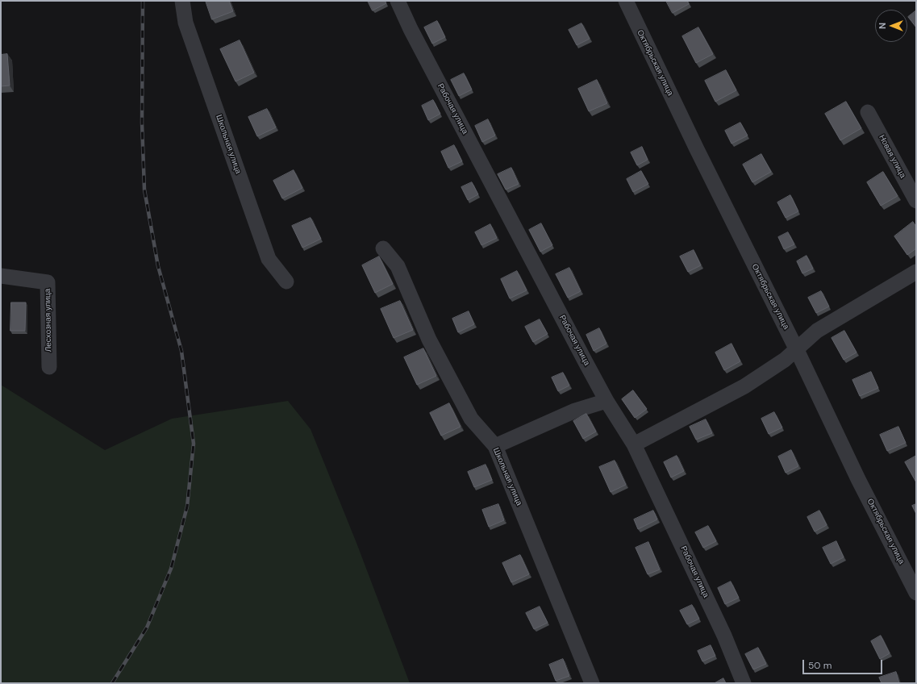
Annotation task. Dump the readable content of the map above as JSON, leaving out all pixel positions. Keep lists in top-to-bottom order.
{
  "streets": {
    "street": [
      "Октябрьская улица",
      "Рабочая улица",
      "Школьная улица",
      "Новая улица",
      "Лесхозная улица"
    ]
  },
  "scale_bar": "50 m",
  "north": "left"
}
